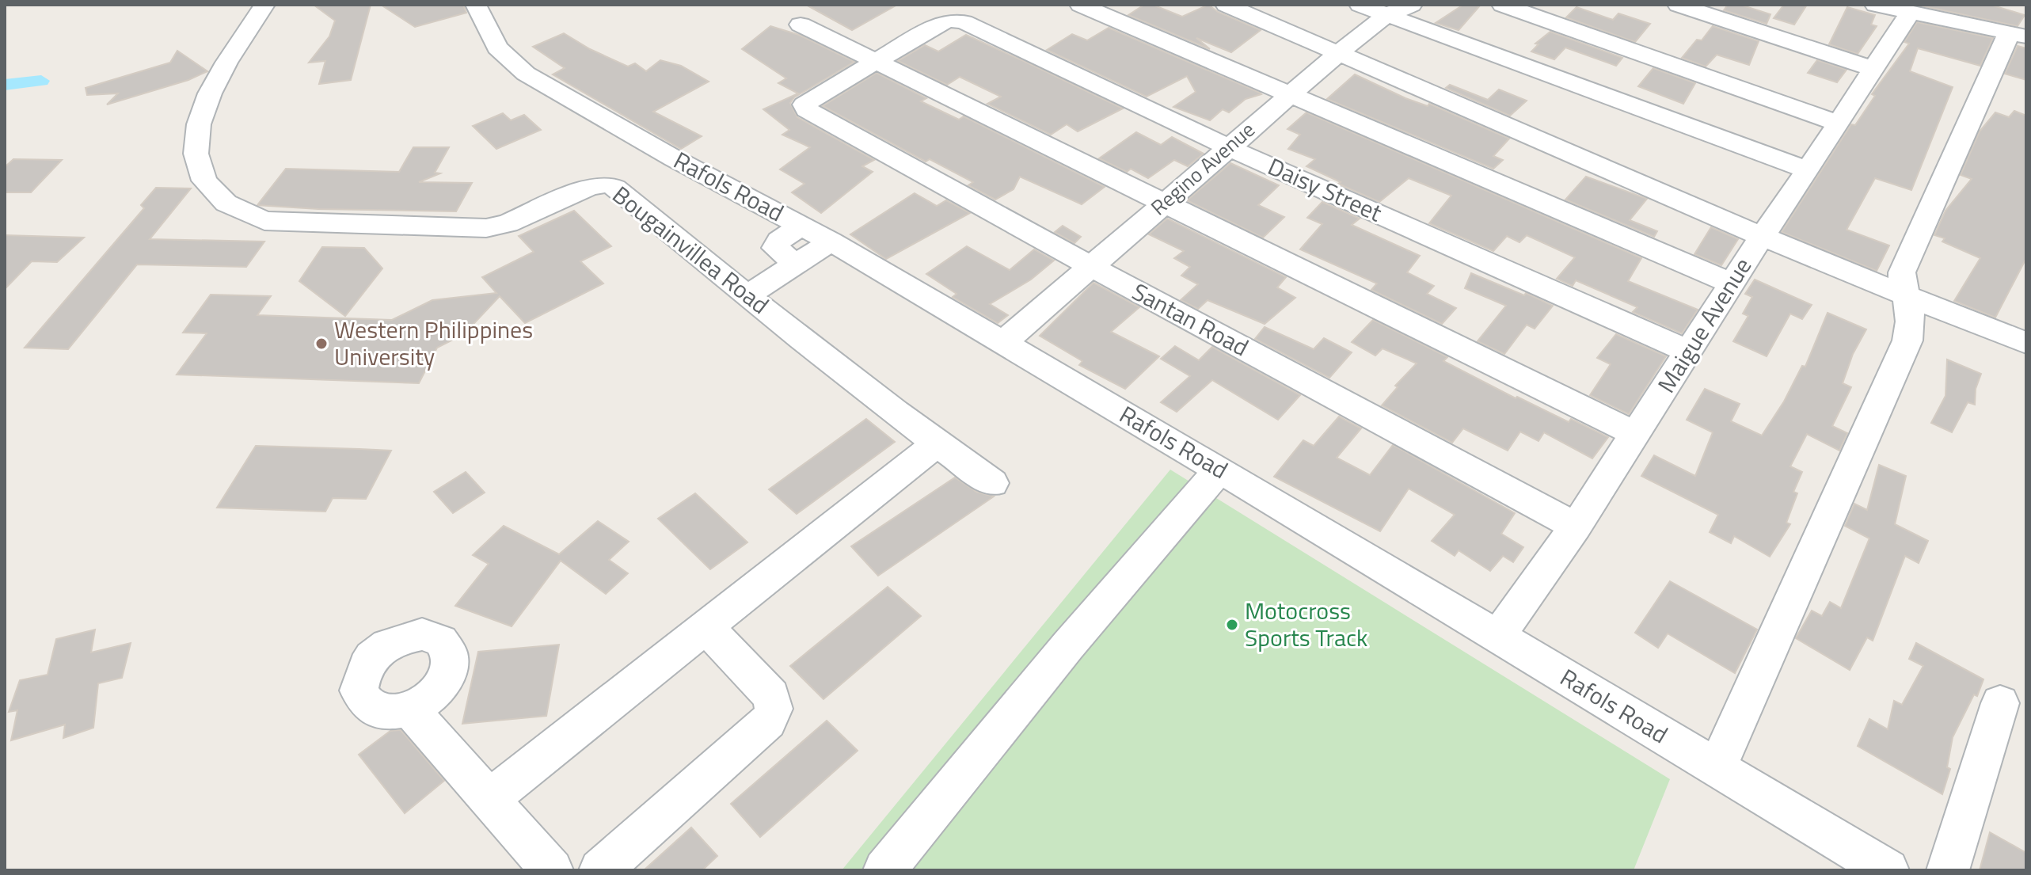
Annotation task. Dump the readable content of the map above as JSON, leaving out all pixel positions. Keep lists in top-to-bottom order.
{
  "streets": {
    "street": [
      "Regino Avenue",
      "Rafols Road",
      "Daisy Street",
      "Bougainvillea Road",
      "Santan Road",
      "Maigue Avenue"
    ]
  },
  "crossings": [
    ["Regino Avenue", "Rafols Road"],
    ["Regino Avenue", "Daisy Street"],
    ["Regino Avenue", "Santan Road"],
    ["Rafols Road", "Maigue Avenue"],
    ["Daisy Street", "Santan Road"],
    ["Daisy Street", "Maigue Avenue"],
    ["Santan Road", "Maigue Avenue"]
  ],
  "places": ["Western Philippines University", "Motocross Sports Track"]
}
